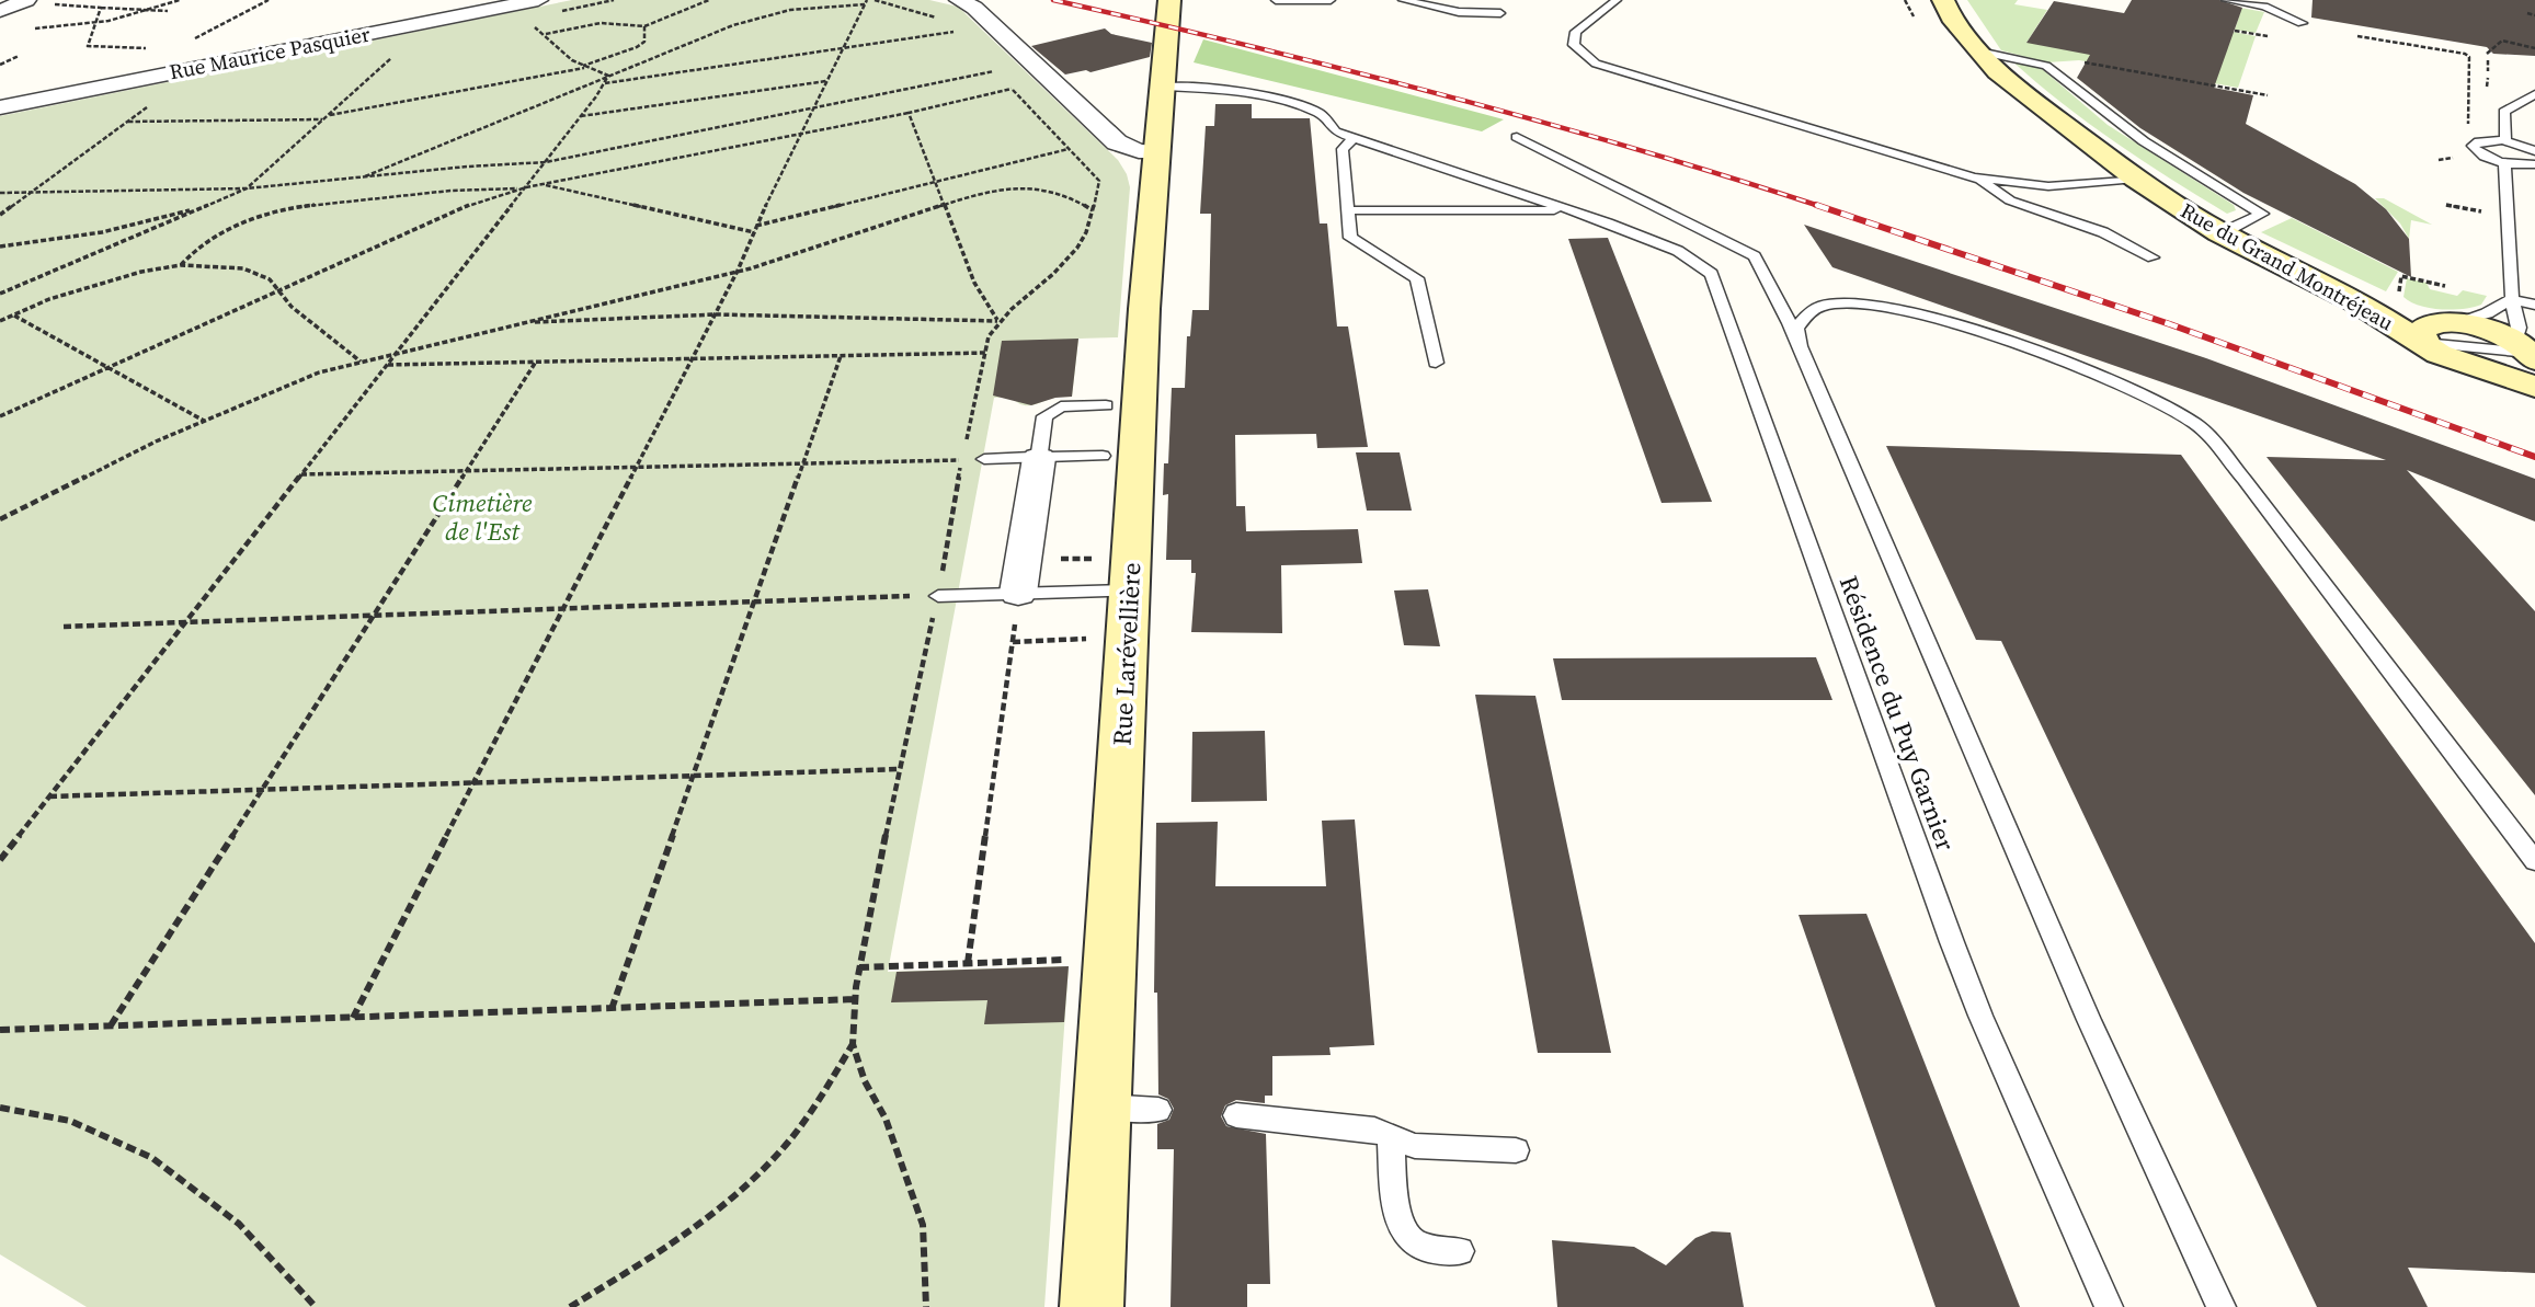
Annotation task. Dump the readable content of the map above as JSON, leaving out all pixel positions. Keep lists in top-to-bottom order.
{
  "streets": {
    "street": ["Rue Maurice Pasquier", "Rue du Grand Montréjeau", "Rue Larévellière"],
    "lane": ["Résidence du Puy Garnier"]
  },
  "crossings": [
    ["Rue Larévellière", "Résidence du Puy Garnier"]
  ],
  "parks": ["Cimetière de l'Est"]
}
